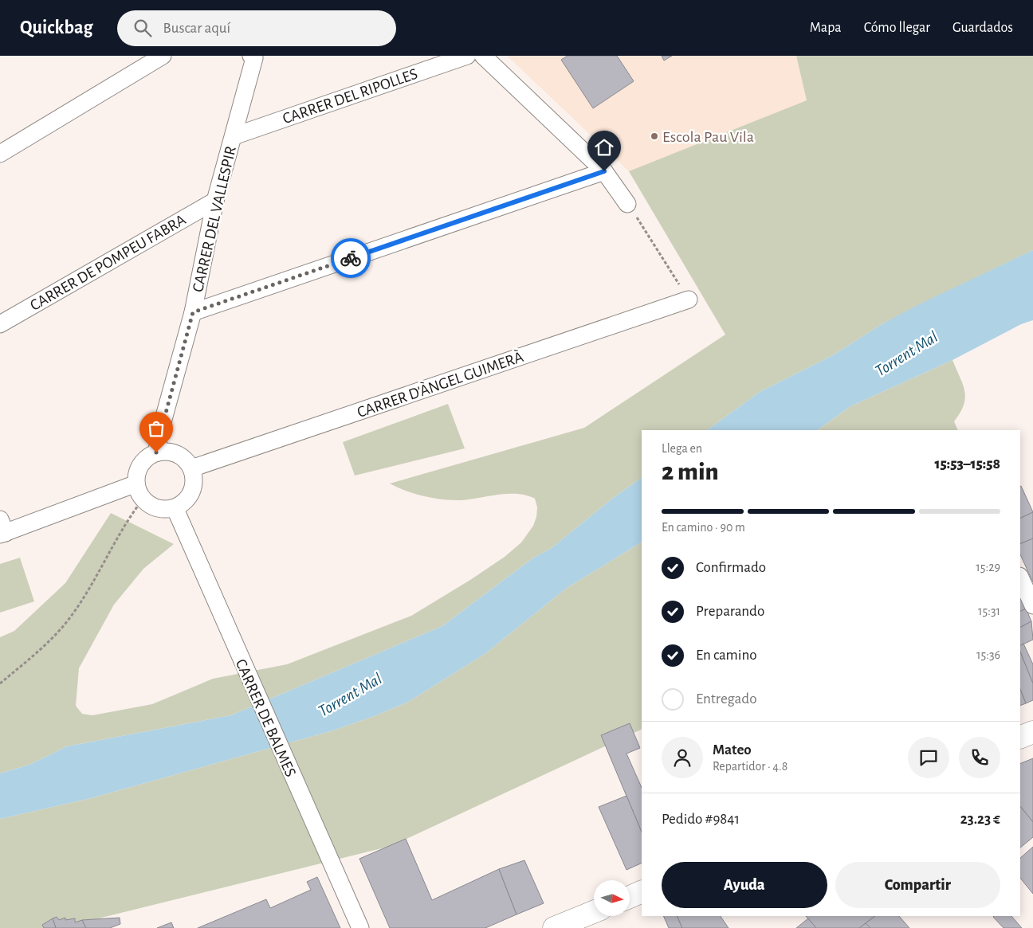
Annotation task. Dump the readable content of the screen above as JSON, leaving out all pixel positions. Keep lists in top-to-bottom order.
{
  "streets": {
    "street": [
      "CARRER DEL RIPOLLES",
      "CARRER DEL VALLESPIR",
      "CARRER DE POMPEU FABRA",
      "CARRER D'ÀNGEL GUIMERÀ",
      "CARRER DE BALMES"
    ]
  },
  "crossings": [
    ["CARRER DEL RIPOLLES", "CARRER DEL VALLESPIR"],
    ["CARRER DEL VALLESPIR", "CARRER DE POMPEU FABRA"],
    ["CARRER DEL VALLESPIR", "CARRER D'ÀNGEL GUIMERÀ"],
    ["CARRER DEL VALLESPIR", "CARRER DE BALMES"],
    ["CARRER D'ÀNGEL GUIMERÀ", "CARRER DE BALMES"]
  ],
  "water": ["Torrent Mal"],
  "places": ["Escola Pau Vila"],
  "north": "right",
  "page": {
    "header": "Quickbag",
    "search": "Buscar aquí",
    "nav": ["Mapa", "Cómo llegar", "Guardados"],
    "heading": ["2 min", "Llega en", "15:53–15:58"],
    "panel": [
      "Mateo",
      "Repartidor · 4.8",
      "Pedido #9841",
      "23.23 €"
    ],
    "bar": "En camino · 90 m",
    "list": [
      ["Confirmado", "15:29"],
      ["Preparando", "15:31"],
      ["En camino", "15:36"],
      "Entregado"
    ],
    "buttons": ["Ayuda", "Compartir"]
  }
}
